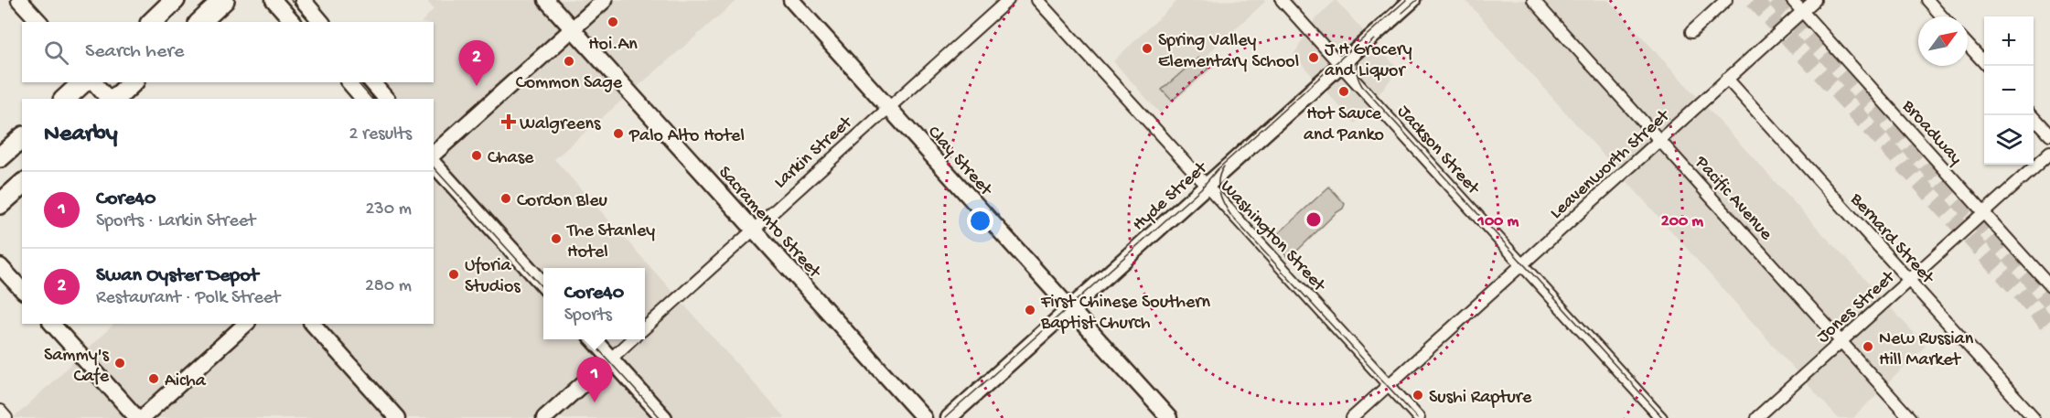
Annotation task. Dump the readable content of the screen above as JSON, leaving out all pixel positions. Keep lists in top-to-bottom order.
{
  "streets": {
    "street": [
      "Broadway",
      "Jackson Street",
      "Larkin Street",
      "Clay Street",
      "Leavenworth Street",
      "Hyde Street",
      "Pacific Avenue",
      "Sacramento Street",
      "Washington Street",
      "Bernard Street",
      "Jones Street"
    ]
  },
  "crossings": [
    ["Broadway", "Leavenworth Street"],
    ["Broadway", "Jones Street"],
    ["Jackson Street", "Leavenworth Street"],
    ["Jackson Street", "Hyde Street"],
    ["Larkin Street", "Clay Street"],
    ["Larkin Street", "Sacramento Street"],
    ["Clay Street", "Hyde Street"],
    ["Leavenworth Street", "Pacific Avenue"],
    ["Leavenworth Street", "Washington Street"],
    ["Leavenworth Street", "Bernard Street"],
    ["Hyde Street", "Washington Street"],
    ["Pacific Avenue", "Jones Street"],
    ["Bernard Street", "Jones Street"]
  ],
  "places": {
    "other": [
      "Hoi.An",
      "Spring Valley Elementary School",
      "J H Grocery and Liquor",
      "Common Sage",
      "Hot Sauce and Panko",
      "Palo Alto Hotel",
      "Chase",
      "Cordon Bleu",
      "The Stanley Hotel",
      "Uforia Studios",
      "First Chinese Southern Baptist Church",
      "New Russian Hill Market",
      "Sammy's Cafe",
      "Aicha",
      "Sushi Rapture"
    ],
    "health": ["Walgreens"]
  },
  "north": "top right",
  "page": {
    "map_buttons": ["+", "−"],
    "search": "Search here",
    "pins": ["2", "1"],
    "heading": ["Nearby", "2 results"],
    "list": [
      {
        "mark": "1",
        "name": "Core40",
        "note": "Sports · Larkin Street",
        "value": "230 m"
      },
      {
        "mark": "2",
        "name": "Swan Oyster Depot",
        "note": "Restaurant · Polk Street",
        "value": "280 m"
      }
    ],
    "popup": ["Core40", "Sports"]
  },
  "rings": ["100 m", "200 m"]
}
